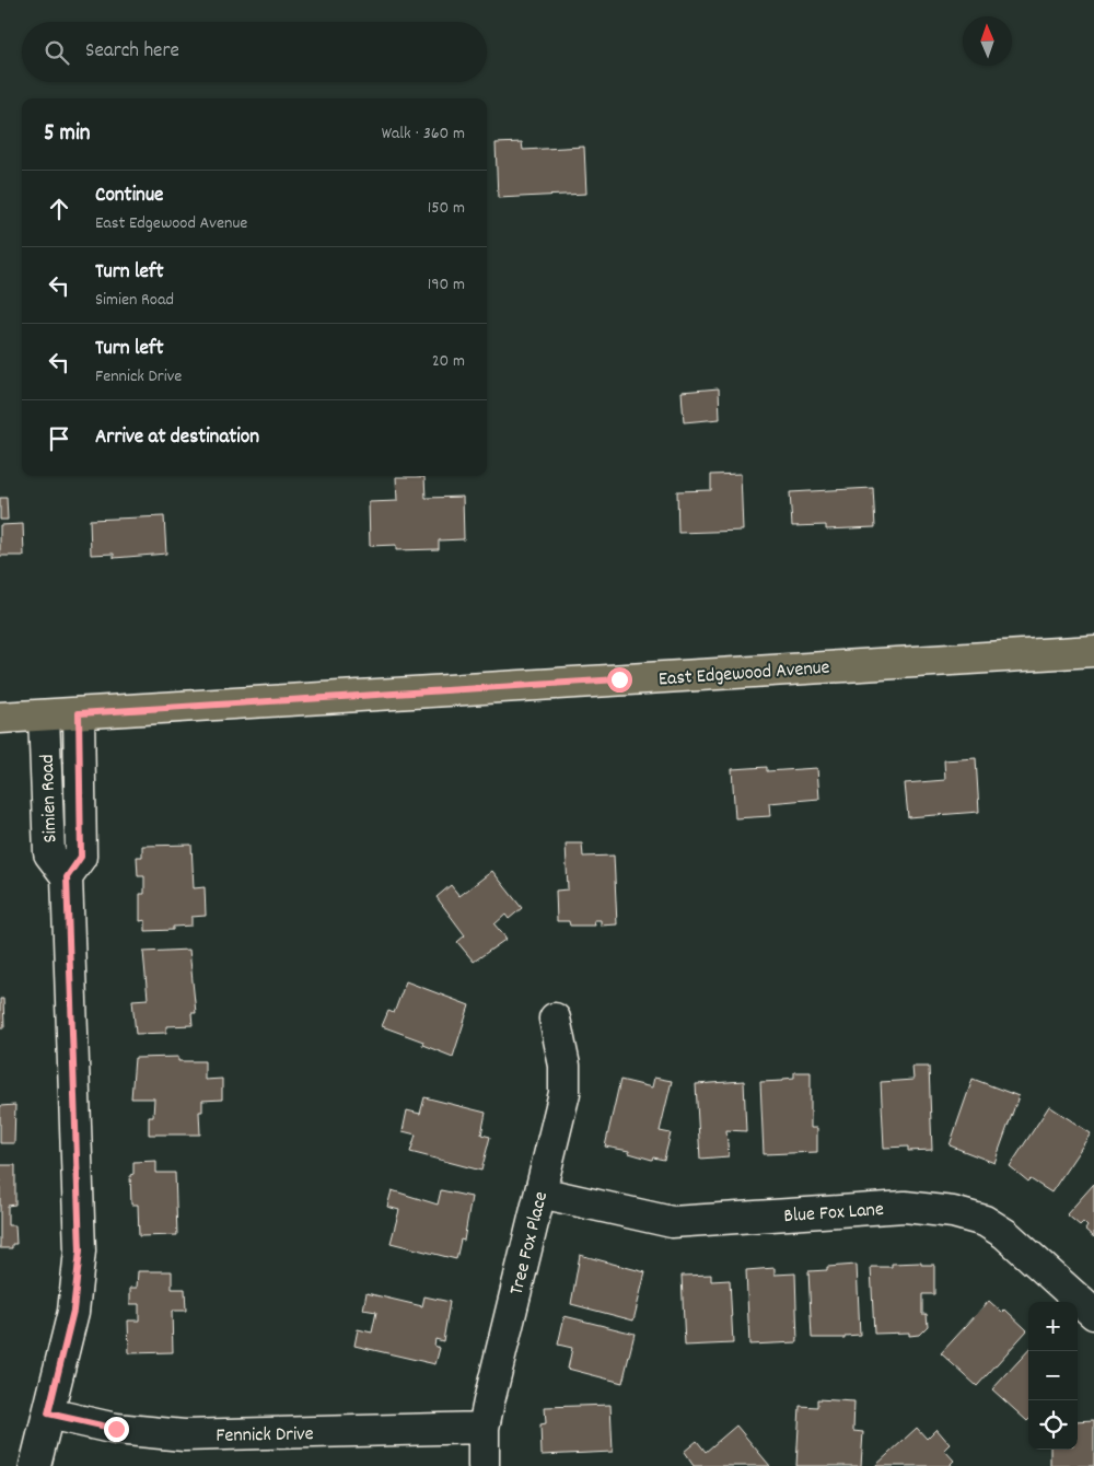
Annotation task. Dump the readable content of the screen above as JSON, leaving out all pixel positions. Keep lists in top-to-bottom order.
{
  "streets": {
    "main road": ["East Edgewood Avenue"],
    "street": [
      "Simien Road",
      "Blue Fox Lane",
      "Tree Fox Place",
      "Fennick Drive"
    ]
  },
  "crossings": [
    ["East Edgewood Avenue", "Simien Road"],
    ["Blue Fox Lane", "Tree Fox Place"],
    ["Tree Fox Place", "Fennick Drive"]
  ],
  "north": "top",
  "page": {
    "search": "Search here",
    "heading": ["5 min", "Walk · 360 m"],
    "list": [
      ["Continue", "East Edgewood Avenue", "150 m"],
      ["Turn left", "Simien Road", "190 m"],
      ["Turn left", "Fennick Drive", "20 m"],
      "Arrive at destination"
    ],
    "map_buttons": ["+", "−"]
  }
}
